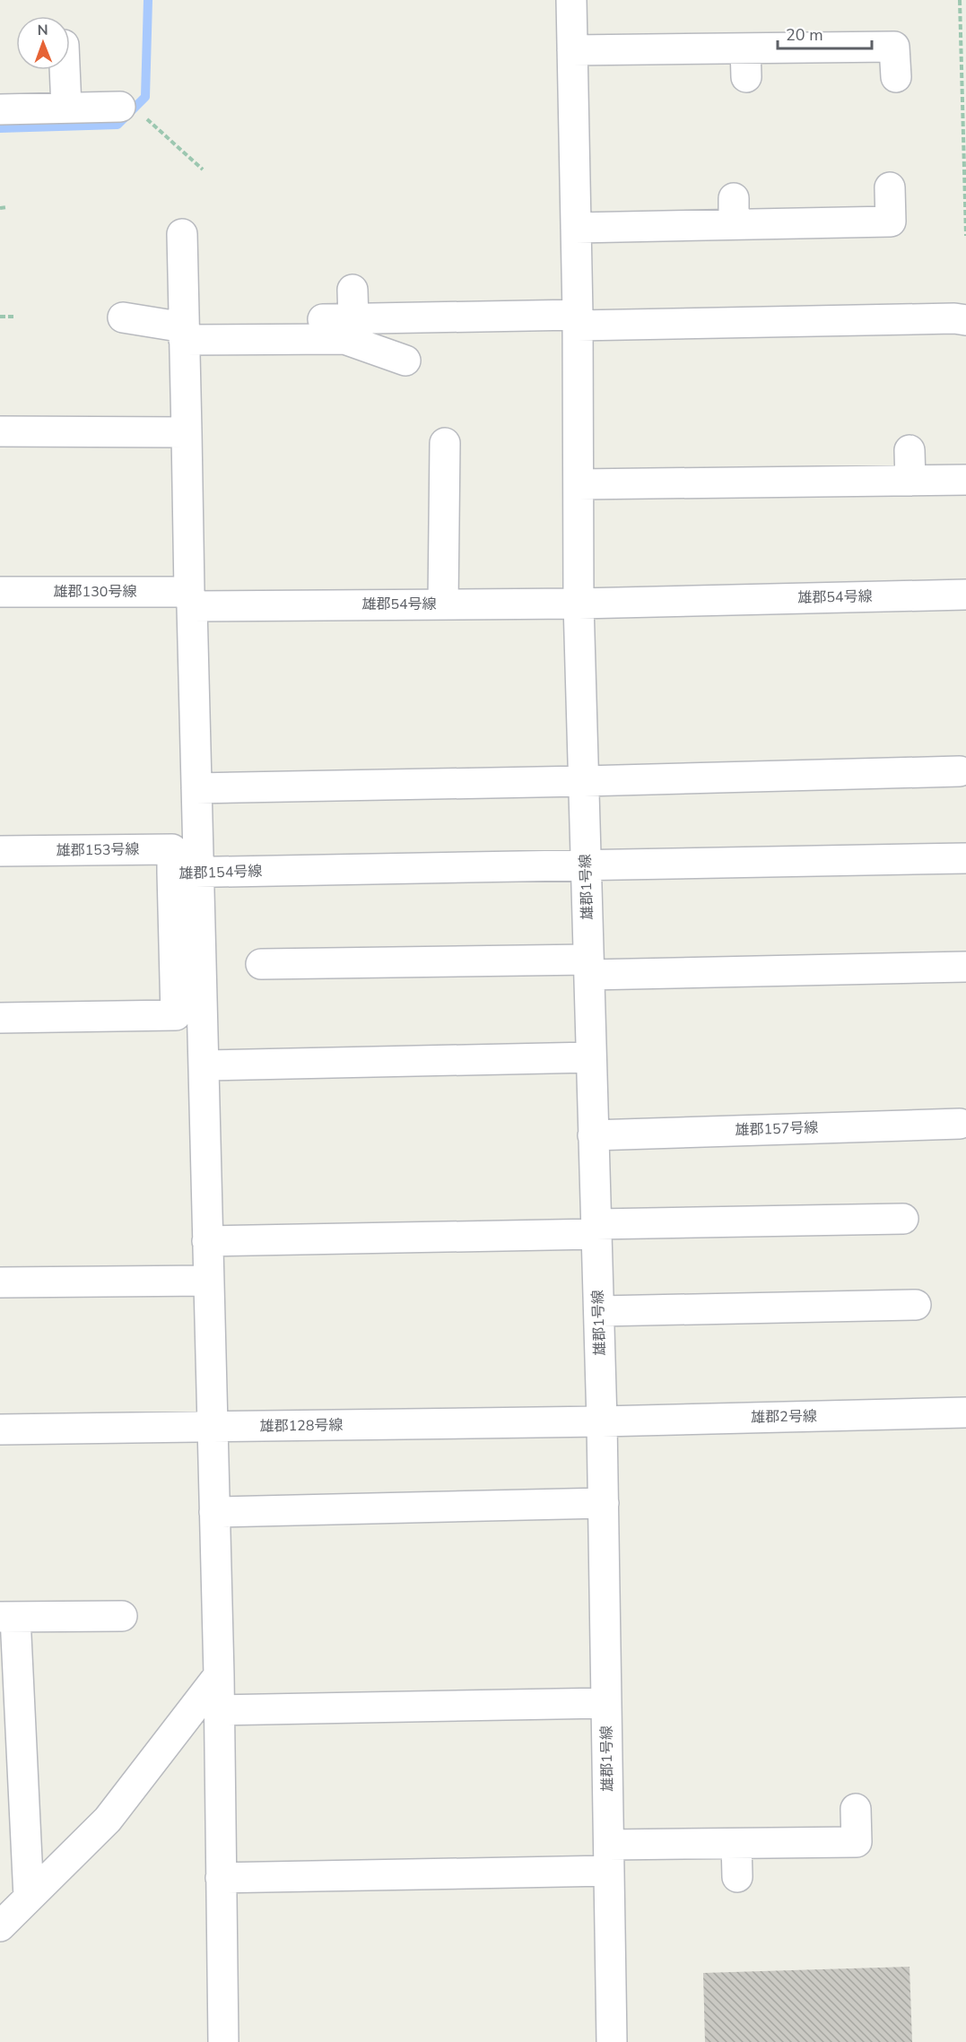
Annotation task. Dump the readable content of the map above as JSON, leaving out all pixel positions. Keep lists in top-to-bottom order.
{
  "streets": {
    "street": [
      "雄郡130号線",
      "雄郡54号線",
      "雄郡153号線",
      "雄郡154号線",
      "雄郡1号線",
      "雄郡157号線",
      "雄郡2号線",
      "雄郡128号線"
    ]
  },
  "crossings": [
    ["雄郡130号線", "雄郡54号線"],
    ["雄郡54号線", "雄郡1号線"],
    ["雄郡153号線", "雄郡154号線"],
    ["雄郡154号線", "雄郡1号線"],
    ["雄郡1号線", "雄郡157号線"],
    ["雄郡1号線", "雄郡2号線"],
    ["雄郡1号線", "雄郡128号線"],
    ["雄郡2号線", "雄郡128号線"]
  ],
  "scale_bar": "20 m",
  "north": "top"
}
